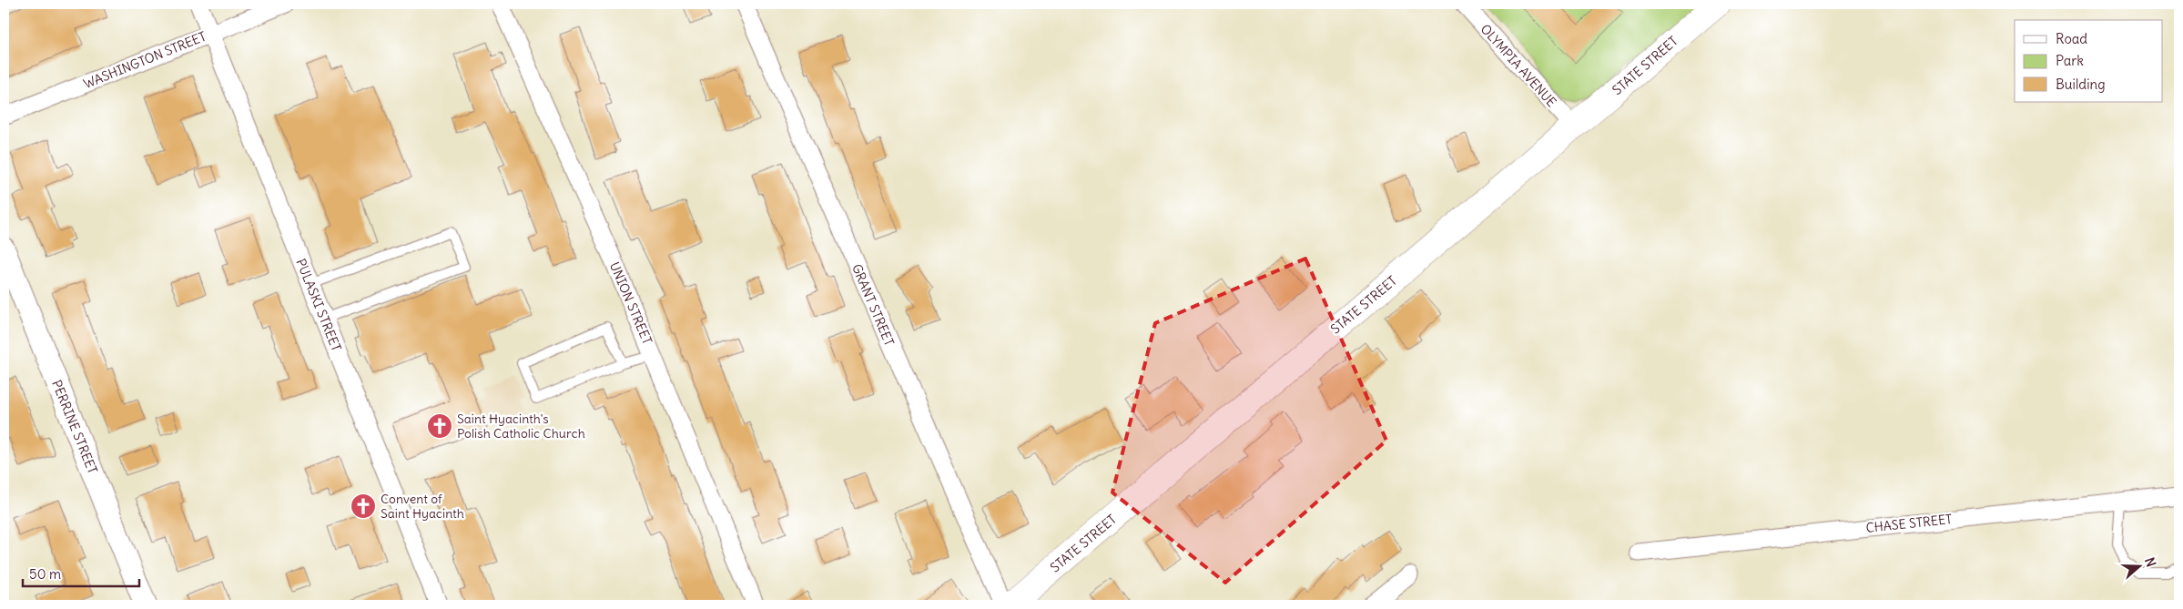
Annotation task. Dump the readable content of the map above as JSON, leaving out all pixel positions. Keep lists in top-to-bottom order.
{
  "streets": {
    "main road": ["STATE STREET"],
    "street": [
      "WASHINGTON STREET",
      "OLYMPIA AVENUE",
      "UNION STREET",
      "PULASKI STREET",
      "GRANT STREET",
      "PERRINE STREET",
      "CHASE STREET"
    ]
  },
  "crossings": [
    ["WASHINGTON STREET", "PULASKI STREET"],
    ["OLYMPIA AVENUE", "STATE STREET"]
  ],
  "places": {
    "church": ["Saint Hyacinth's Polish Catholic Church", "Convent of Saint Hyacinth"]
  },
  "legend": ["Road", "Park", "Building"],
  "scale_bar": "50 m",
  "north": "right"
}
